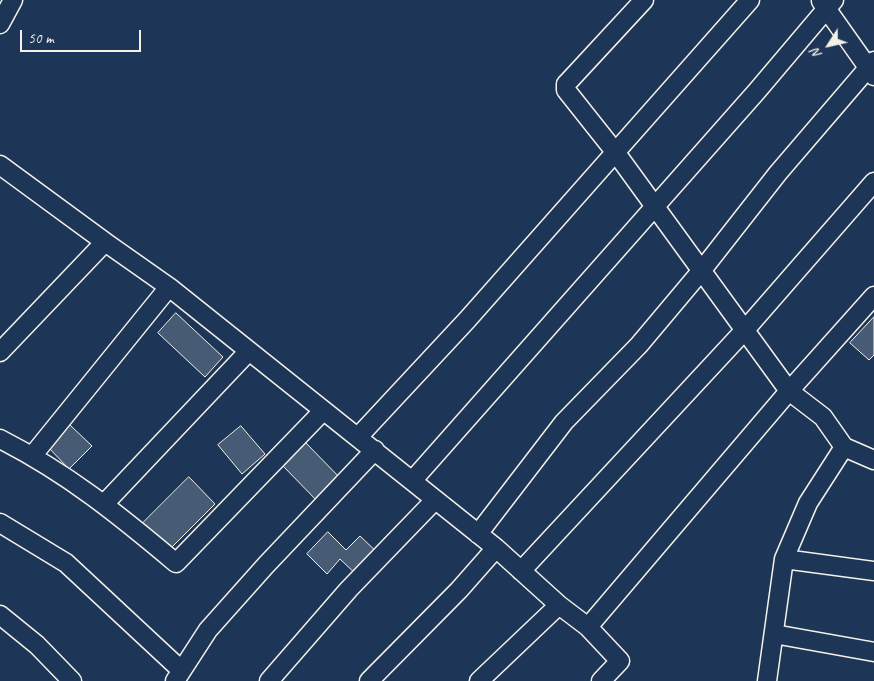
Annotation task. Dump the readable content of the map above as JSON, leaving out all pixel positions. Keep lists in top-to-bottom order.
{
  "scale_bar": "50 m",
  "north": "bottom left"
}
